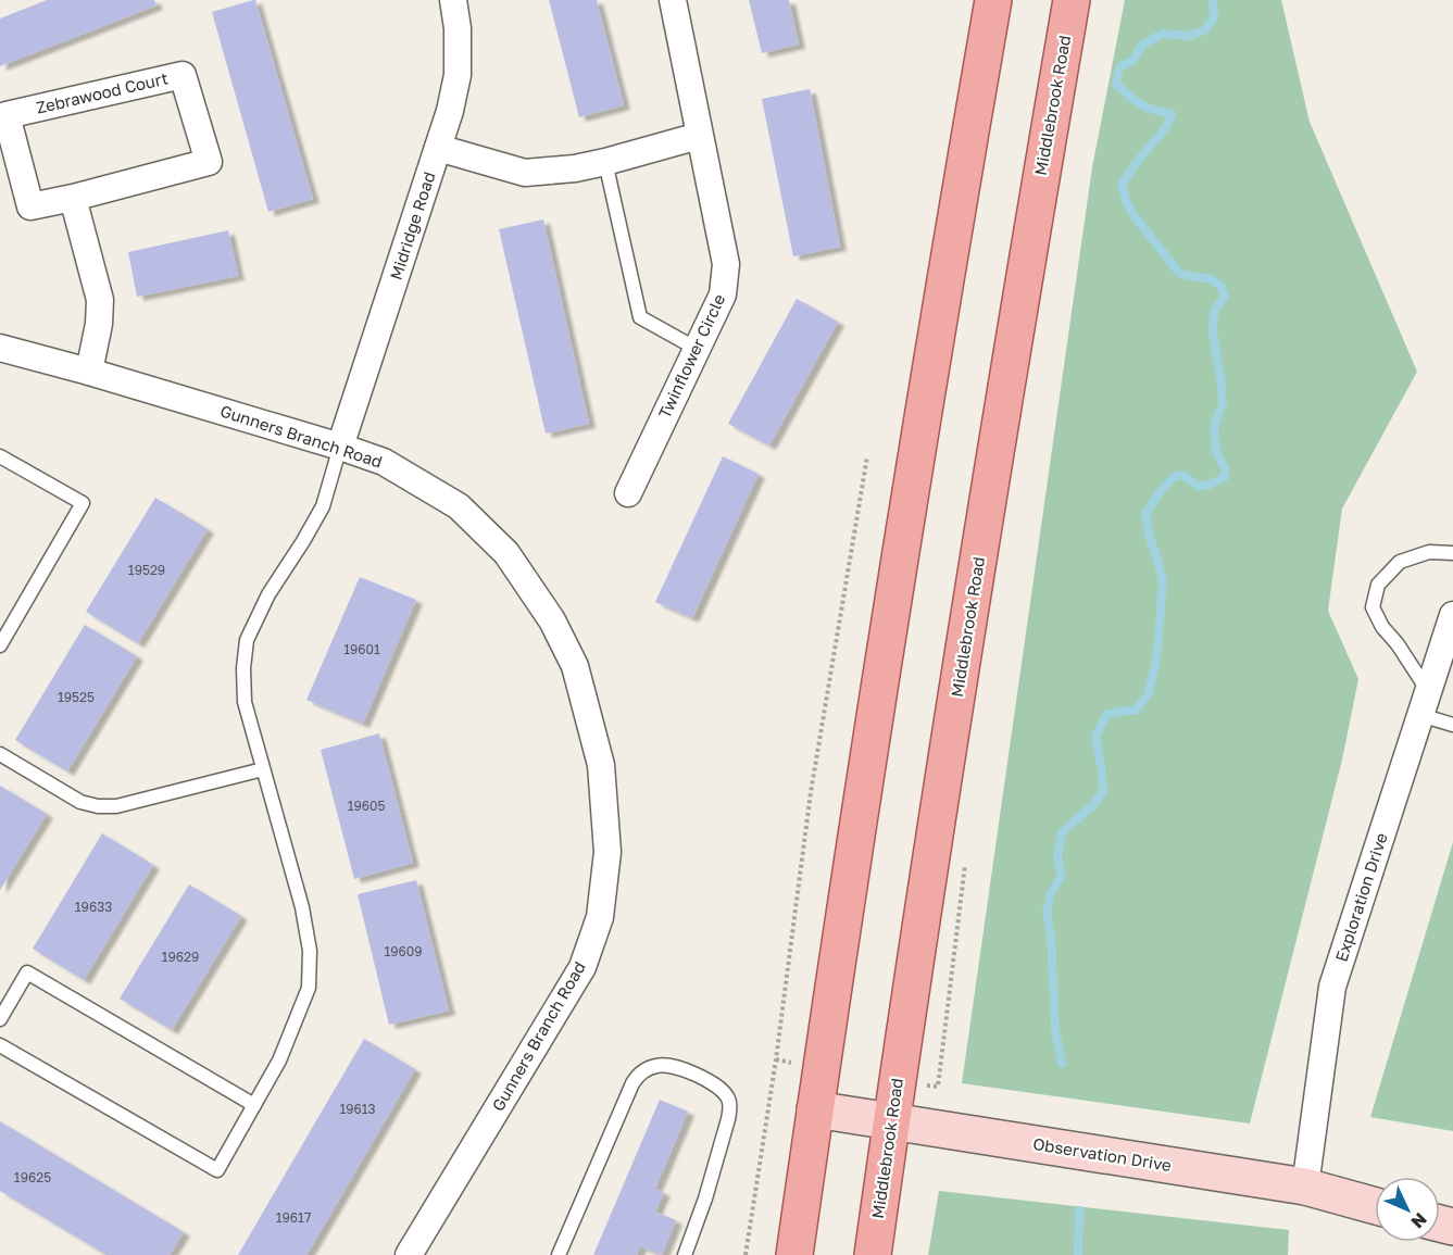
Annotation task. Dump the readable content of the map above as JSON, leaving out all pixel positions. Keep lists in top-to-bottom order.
{
  "streets": {
    "main road": ["Middlebrook Road"],
    "street": [
      "Zebrawood Court",
      "Midridge Road",
      "Twinflower Circle",
      "Gunners Branch Road",
      "Exploration Drive",
      "Observation Drive"
    ]
  },
  "crossings": [
    ["Middlebrook Road", "Observation Drive"],
    ["Midridge Road", "Gunners Branch Road"],
    ["Exploration Drive", "Observation Drive"]
  ],
  "house_numbers": [
    "19529",
    "19601",
    "19525",
    "19605",
    "19633",
    "19609",
    "19629",
    "19613",
    "19625",
    "19617"
  ],
  "north": "bottom right"
}
